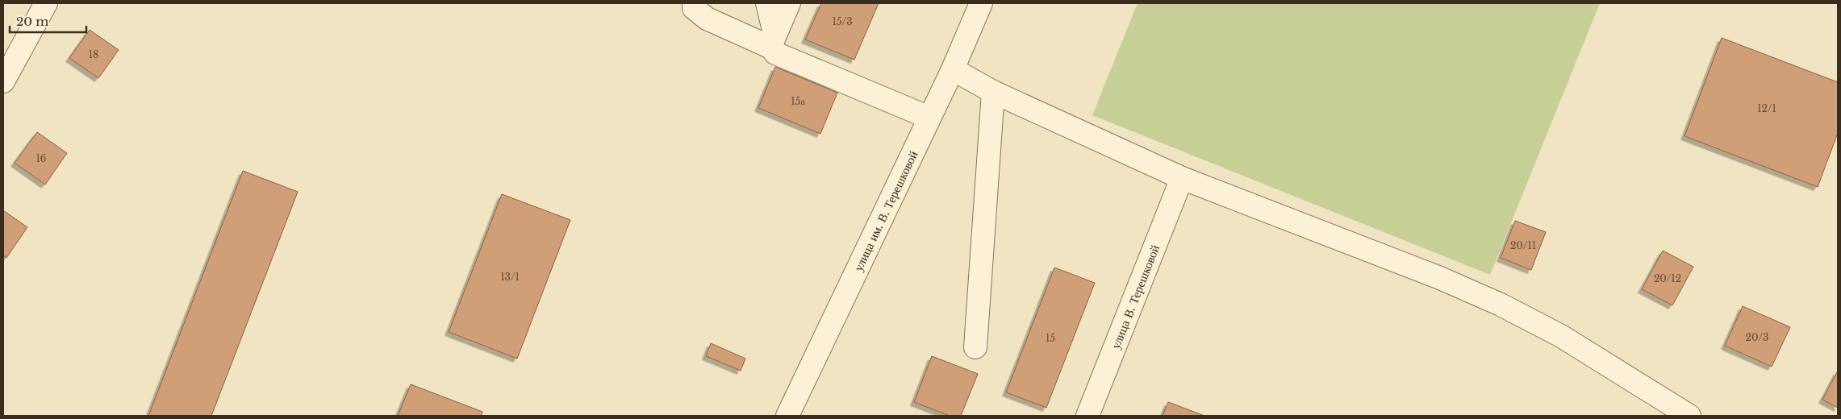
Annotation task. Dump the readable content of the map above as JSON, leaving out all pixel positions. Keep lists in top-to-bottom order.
{
  "streets": {
    "street": ["улица им. В. Терешковой", "улица В. Терешковой"]
  },
  "house_numbers": [
    "15/3",
    "18",
    "15а",
    "12/1",
    "16",
    "20/11",
    "13/1",
    "20/12",
    "20/3",
    "15"
  ],
  "scale_bar": "20 m"
}
